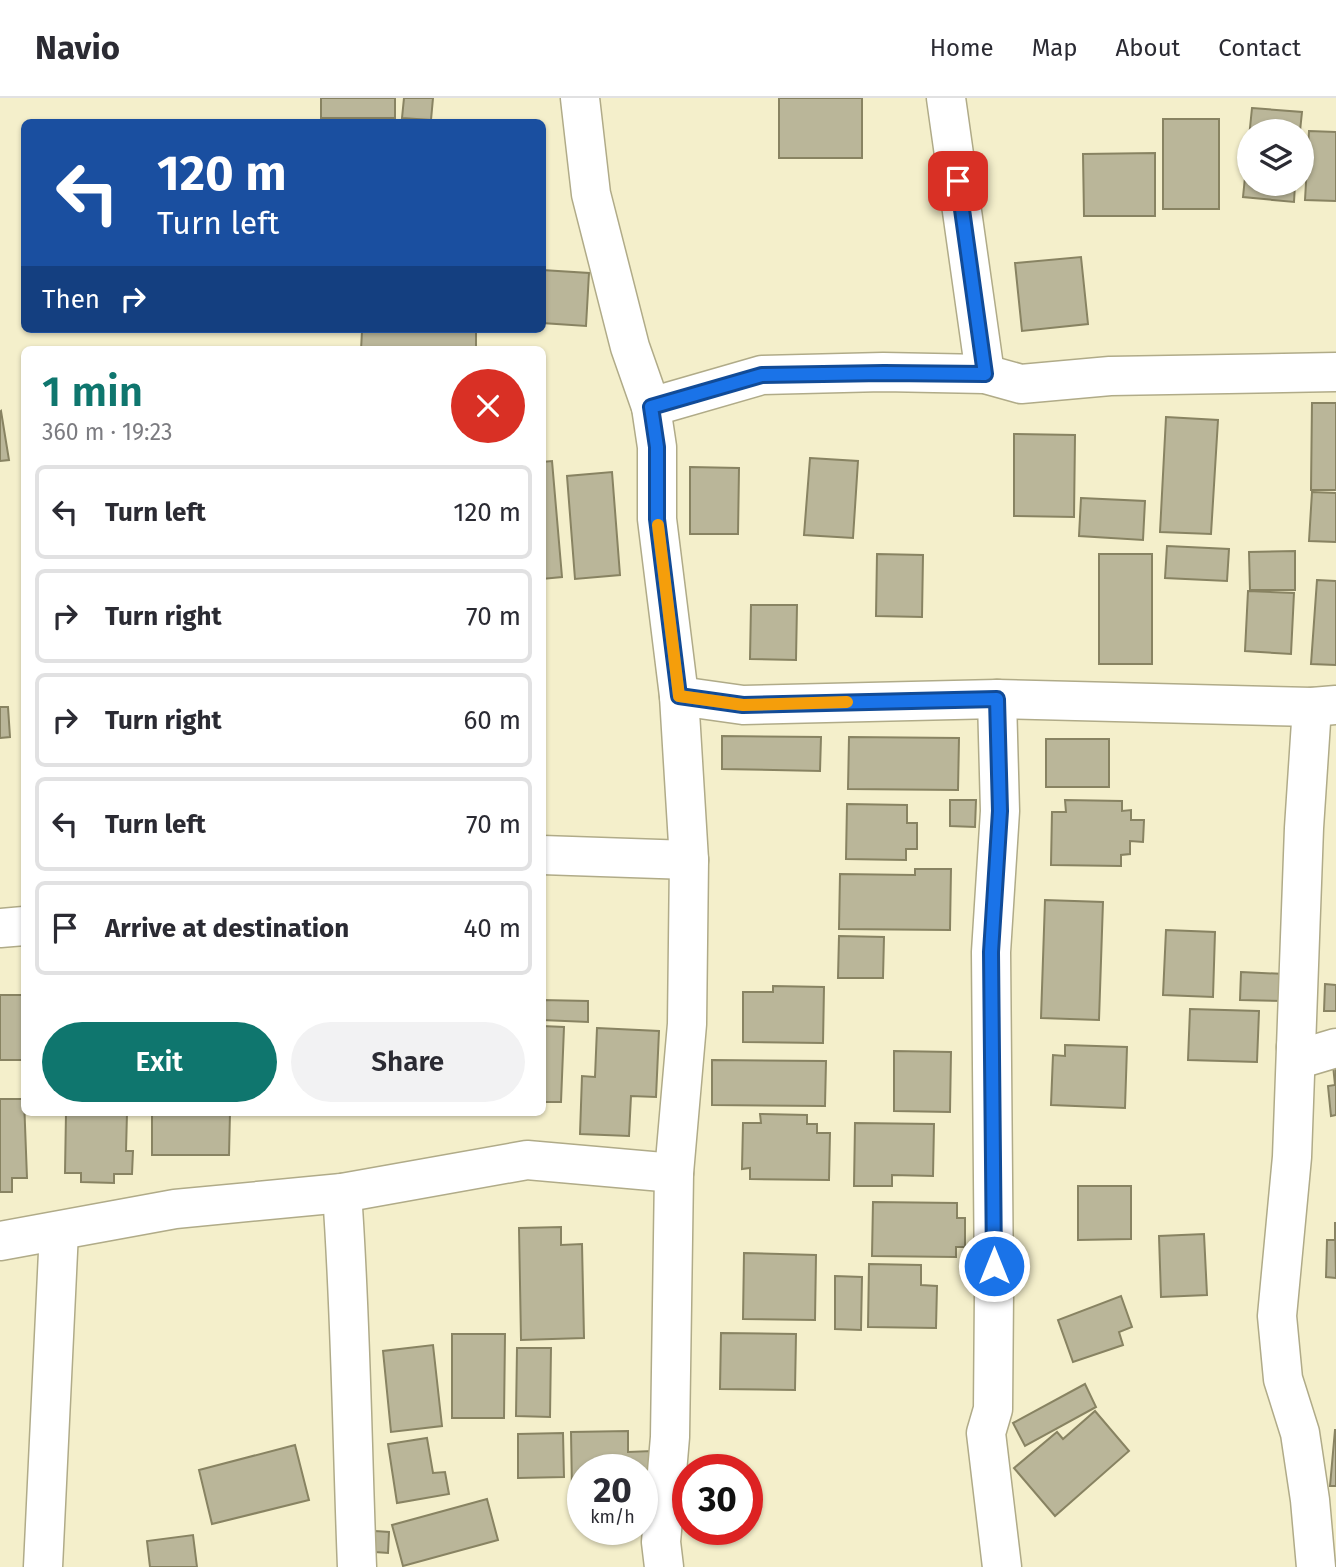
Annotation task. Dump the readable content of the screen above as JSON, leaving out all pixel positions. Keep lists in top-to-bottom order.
{
  "page": {
    "header": "Navio",
    "nav": [
      "Home",
      "Map",
      "About",
      "Contact"
    ],
    "turn": ["120 m", "Turn left"],
    "then": "Then",
    "heading": ["1 min", "360 m · 19:23"],
    "list": [
      {
        "name": "Turn left",
        "value": "120 m"
      },
      {
        "name": "Turn right",
        "value": "70 m"
      },
      {
        "name": "Turn right",
        "value": "60 m"
      },
      {
        "name": "Turn left",
        "value": "70 m"
      },
      {
        "name": "Arrive at destination",
        "value": "40 m"
      }
    ],
    "buttons": ["Exit", "Share"],
    "speed": "20 km/h",
    "limit": "30"
  }
}
